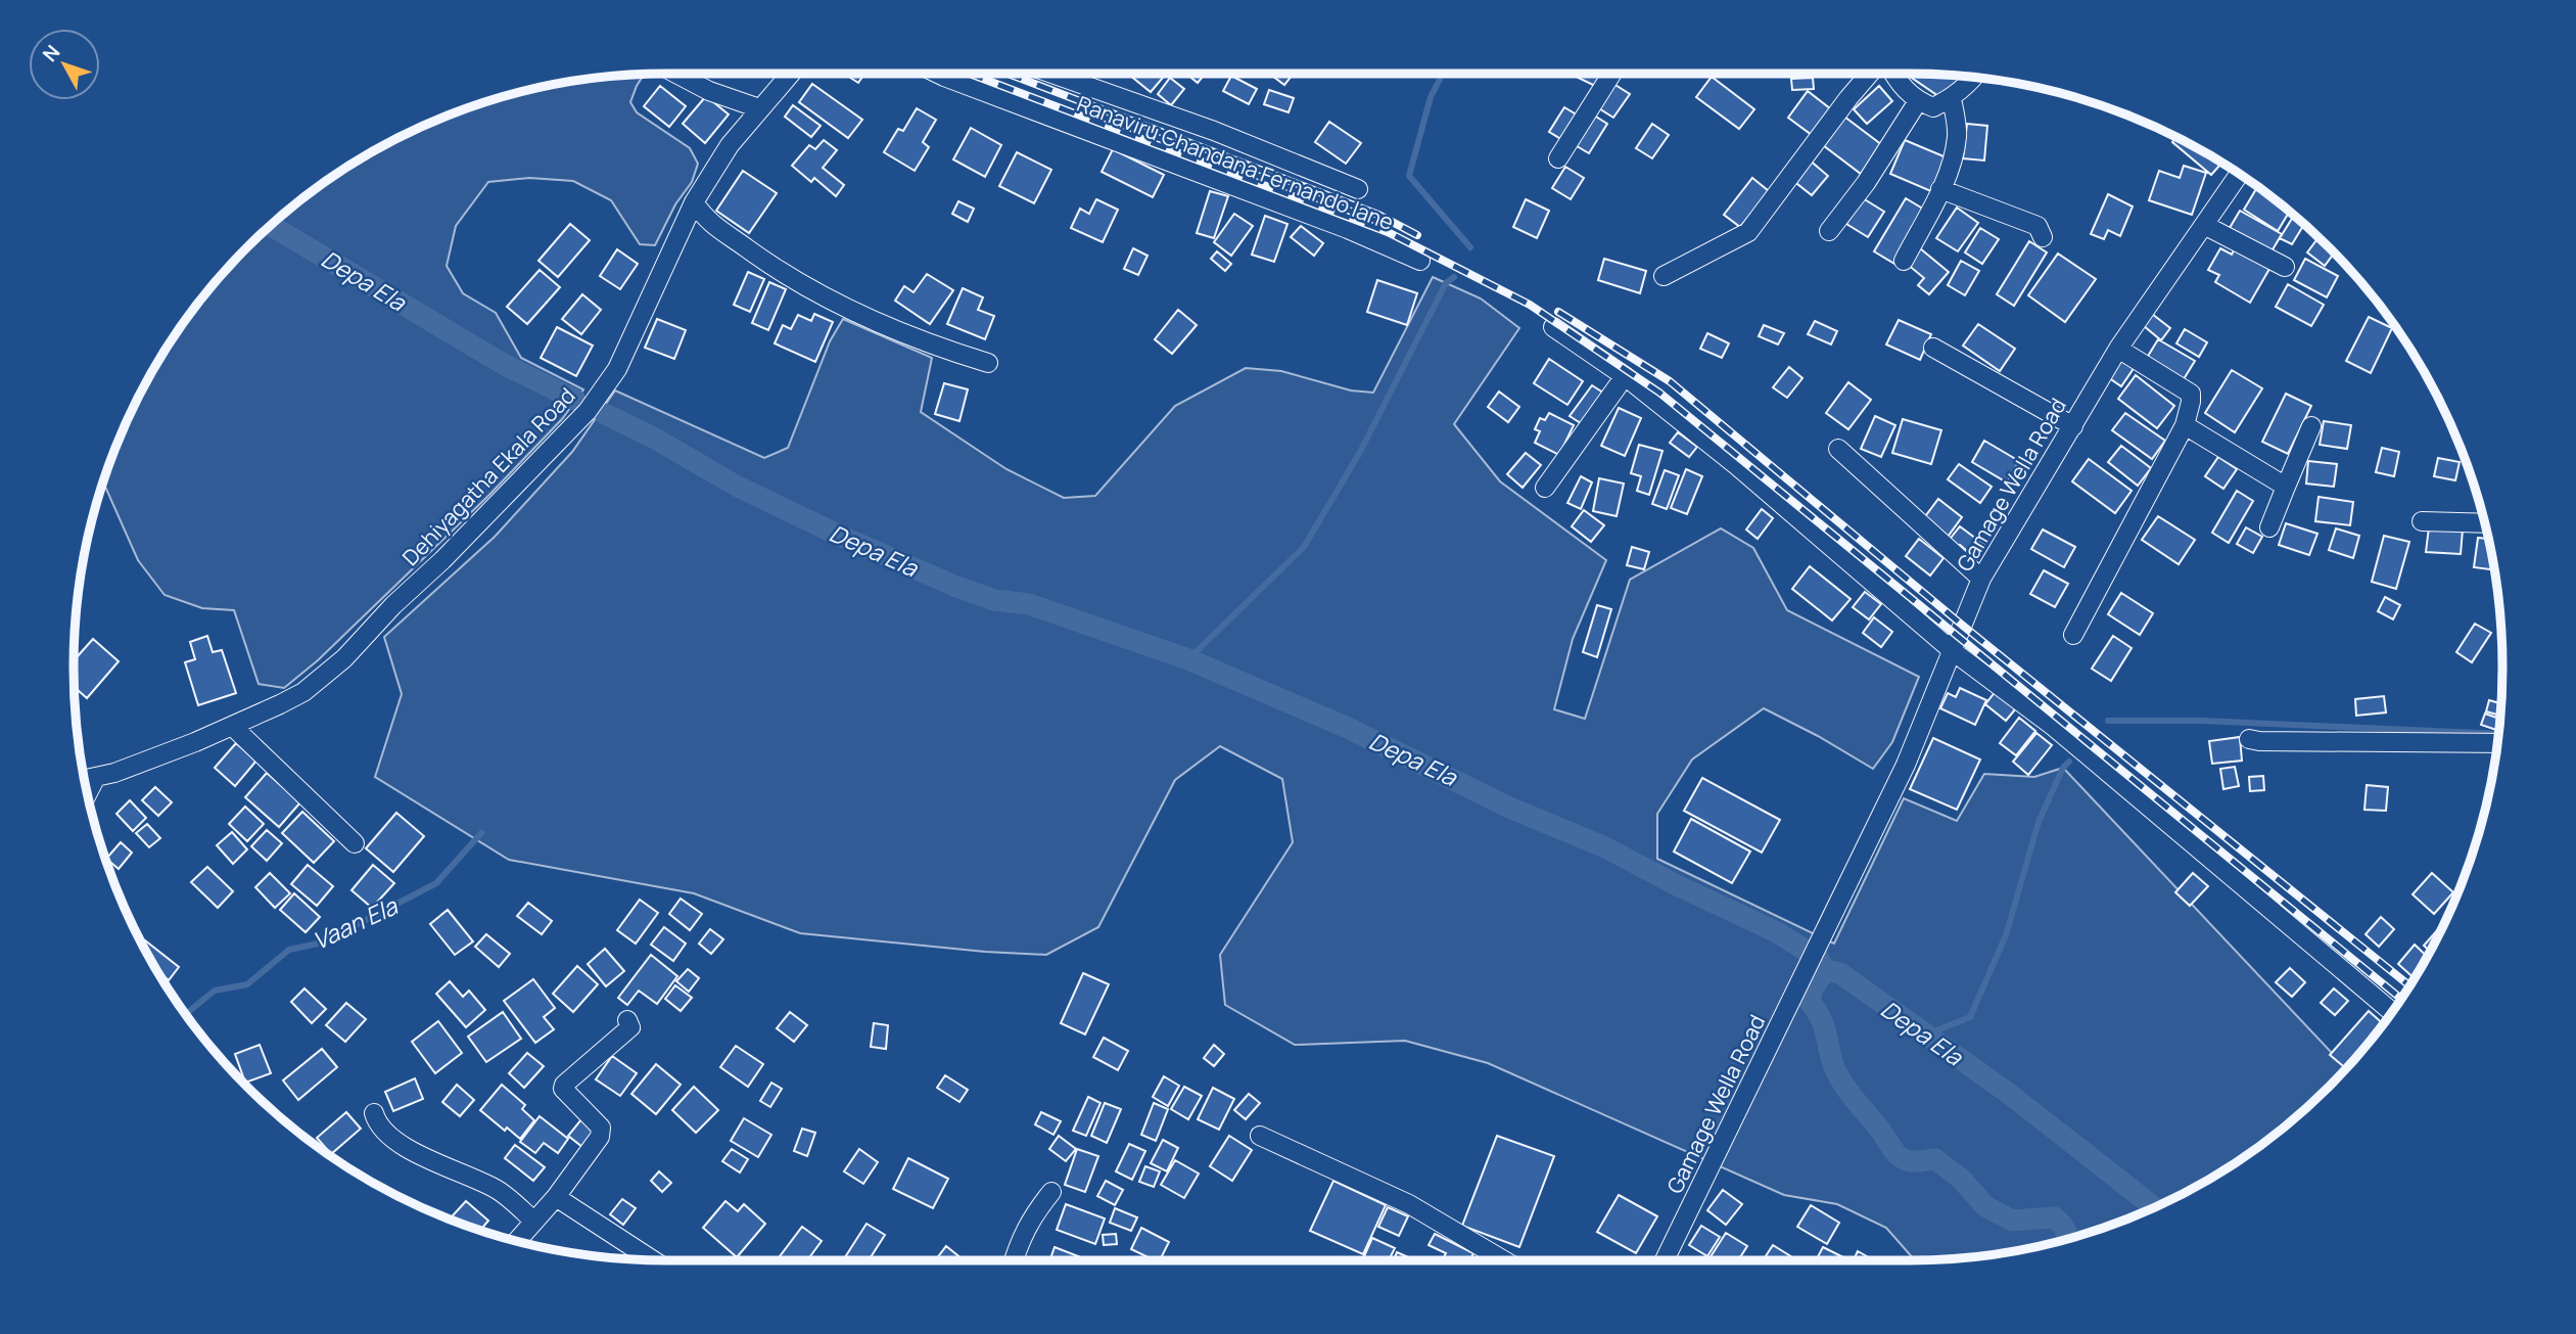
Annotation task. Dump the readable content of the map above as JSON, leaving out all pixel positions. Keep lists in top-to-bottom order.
{
  "streets": {
    "street": ["Ranaviru Chandana Fernando lane", "Dehiyagatha Ekala Road", "Gamage Wella Road"]
  },
  "water": ["Depa Ela", "Vaan Ela"],
  "north": "top left"
}
